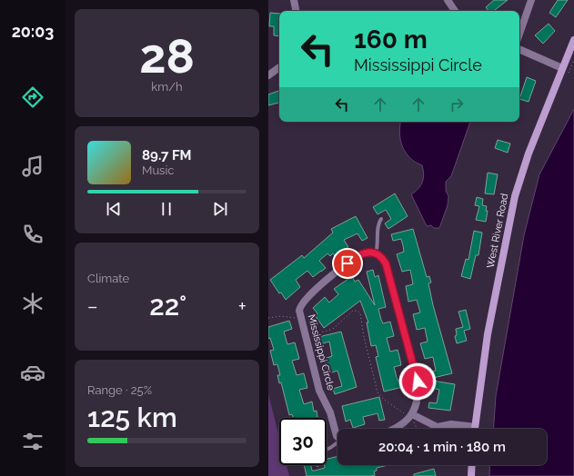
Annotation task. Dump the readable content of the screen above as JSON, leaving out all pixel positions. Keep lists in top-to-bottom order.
{
  "streets": {
    "street": ["West River Road", "Mississippi Circle"]
  },
  "page": {
    "tabs": "20:03",
    "tile": [
      ["28", "km/h"],
      "Climate",
      ["Range · 25%", "125 km"]
    ],
    "turn": ["160 m", "Mississippi Circle"],
    "song": ["89.7 FM", "Music"],
    "heat": ["−", "22°", "+"],
    "limit": "30",
    "trip": "20:04 · 1 min · 180 m"
  }
}
